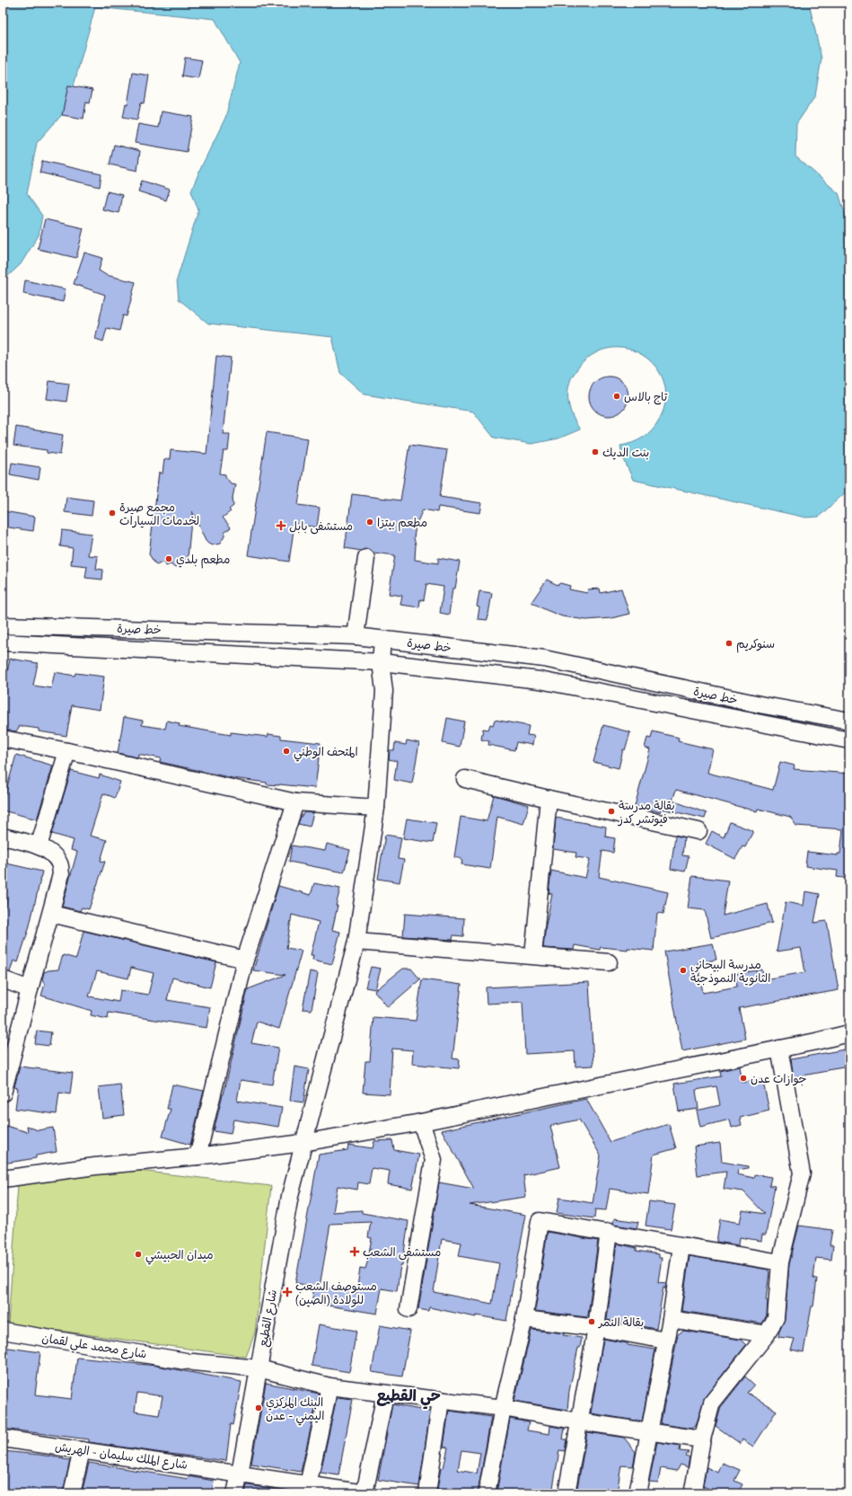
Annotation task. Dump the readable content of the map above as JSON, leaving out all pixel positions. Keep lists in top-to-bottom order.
{
  "streets": {
    "street": [
      "خط صيرة",
      "شارع القطيع",
      "شارع محمد علي لقمان",
      "شارع الملك سليمان - الهريش"
    ]
  },
  "crossings": [
    ["خط صيرة", "شارع القطيع"],
    ["شارع القطيع", "شارع محمد علي لقمان"],
    ["شارع القطيع", "شارع الملك سليمان - الهريش"]
  ],
  "districts": ["حي القطيع"],
  "places": {
    "other": [
      "تاج بالاس",
      "بنت الديك",
      "مجمع صيرة لخدمات السيارات",
      "مطعم بيتزا",
      "مطعم بلدي",
      "سنوكريم",
      "المتحف الوطني",
      "بقالة مدرسة فيوتشر كدز",
      "مدرسة البيحاني الثانوية النموذجية",
      "جوازات عدن",
      "ميدان الحبيشي",
      "بقالة النمر",
      "البنك المركزي اليمني - عدن"
    ],
    "health": ["مستشفى بابل", "مستشفى الشعب", "مستوصف الشعب (الصين) للولادة"]
  }
}
